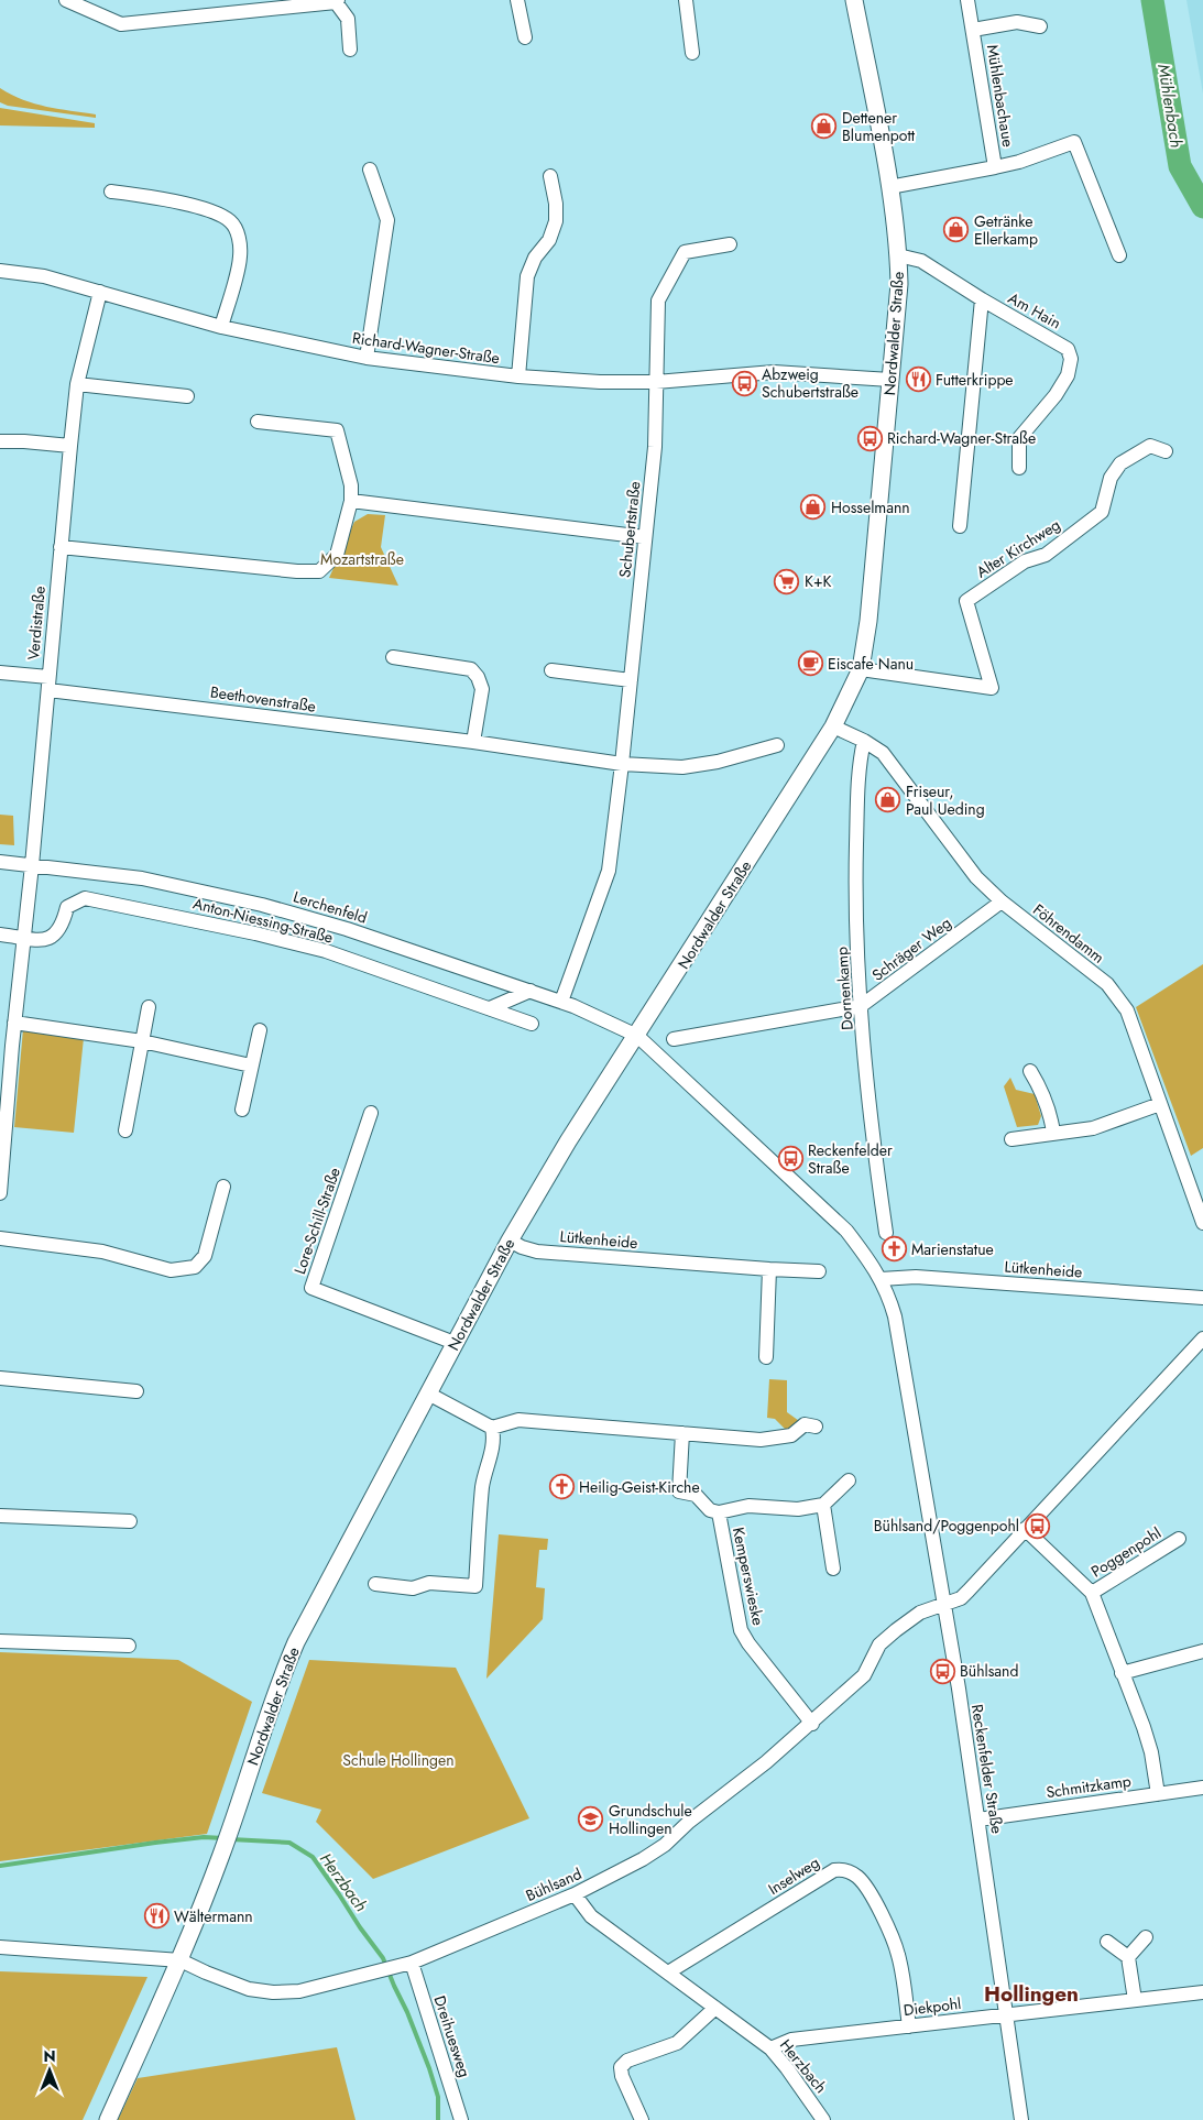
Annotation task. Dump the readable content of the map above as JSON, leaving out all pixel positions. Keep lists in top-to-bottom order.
{
  "streets": {
    "main road": ["Nordwalder Straße"],
    "street": [
      "Mühlenbachaue",
      "Am Hain",
      "Richard-Wagner-Straße",
      "Schubertstraße",
      "Alter Kirchweg",
      "Verdistraße",
      "Beethovenstraße",
      "Lerchenfeld",
      "Anton-Niessing-Straße",
      "Föhrendamm",
      "Schräger Weg",
      "Dornenkamp",
      "Lore-Schill-Straße",
      "Lütkenheide",
      "Poggenpohl",
      "Kemperswieske",
      "Reckenfelder Straße",
      "Schmitzkamp",
      "Inselweg",
      "Bühlsand",
      "Diekpohl",
      "Dreihuesweg",
      "Herzbach"
    ]
  },
  "crossings": [
    ["Mühlenbachaue", "Nordwalder Straße"],
    ["Nordwalder Straße", "Richard-Wagner-Straße"],
    ["Nordwalder Straße", "Alter Kirchweg"],
    ["Nordwalder Straße", "Lerchenfeld"],
    ["Nordwalder Straße", "Föhrendamm"],
    ["Nordwalder Straße", "Lore-Schill-Straße"],
    ["Nordwalder Straße", "Lütkenheide"],
    ["Nordwalder Straße", "Reckenfelder Straße"],
    ["Nordwalder Straße", "Bühlsand"],
    ["Richard-Wagner-Straße", "Schubertstraße"],
    ["Richard-Wagner-Straße", "Verdistraße"],
    ["Schubertstraße", "Beethovenstraße"],
    ["Schubertstraße", "Lerchenfeld"],
    ["Verdistraße", "Beethovenstraße"],
    ["Verdistraße", "Lerchenfeld"],
    ["Verdistraße", "Anton-Niessing-Straße"],
    ["Lerchenfeld", "Reckenfelder Straße"],
    ["Föhrendamm", "Schräger Weg"],
    ["Föhrendamm", "Dornenkamp"],
    ["Schräger Weg", "Dornenkamp"],
    ["Lütkenheide", "Reckenfelder Straße"],
    ["Poggenpohl", "Schmitzkamp"],
    ["Poggenpohl", "Bühlsand"],
    ["Kemperswieske", "Bühlsand"],
    ["Reckenfelder Straße", "Schmitzkamp"],
    ["Reckenfelder Straße", "Bühlsand"],
    ["Reckenfelder Straße", "Diekpohl"],
    ["Inselweg", "Diekpohl"],
    ["Inselweg", "Herzbach"],
    ["Bühlsand", "Dreihuesweg"],
    ["Bühlsand", "Herzbach"],
    ["Diekpohl", "Herzbach"]
  ],
  "districts": ["Hollingen"],
  "water": ["Mühlenbach", "Herzbach"],
  "parks": ["Mozartstraße", "Schule Hollingen"],
  "places": {
    "shop": [
      "Dettener Blumenpott",
      "Getränke Ellerkamp",
      "Hosselmann",
      "Friseur, Paul Ueding"
    ],
    "restaurant": ["Futterkrippe", "Wältermann"],
    "bus stop": [
      "Abzweig Schubertstraße",
      "Richard-Wagner-Straße",
      "Reckenfelder Straße",
      "Bühlsand/Poggenpohl",
      "Bühlsand"
    ],
    "supermarket": ["K+K"],
    "cafe": ["Eiscafe Nanu"],
    "church": ["Marienstatue", "Heilig-Geist-Kirche"],
    "school or university": ["Grundschule Hollingen"]
  },
  "north": "top"
}
